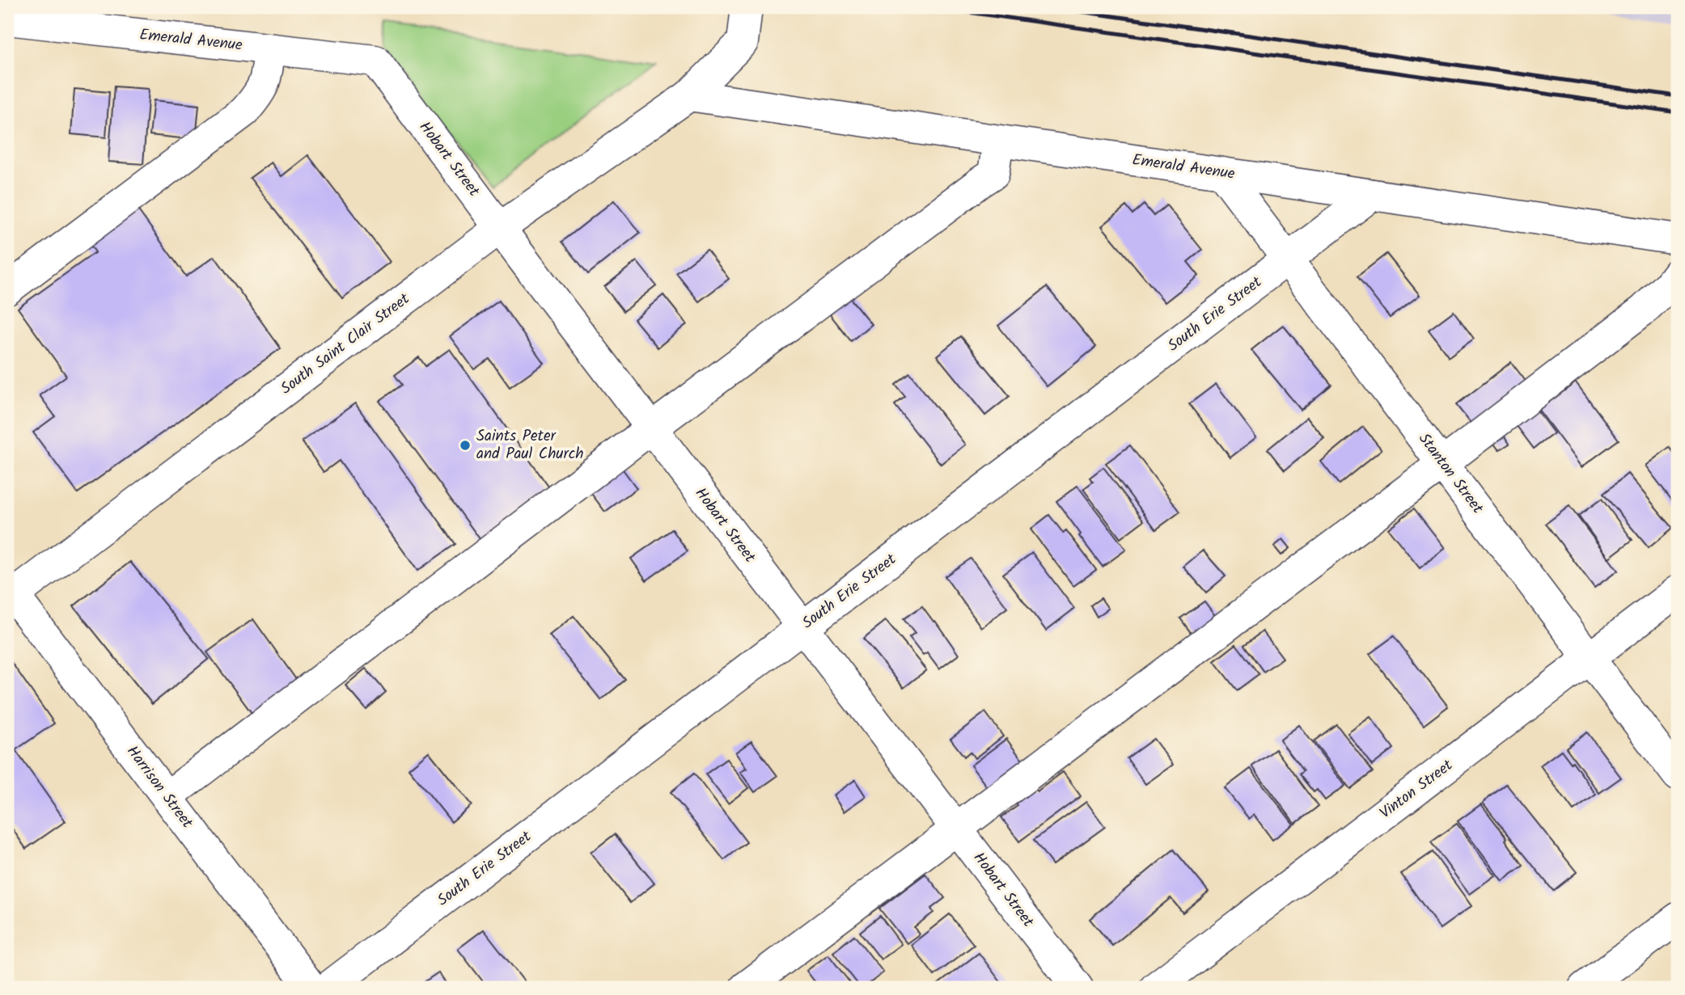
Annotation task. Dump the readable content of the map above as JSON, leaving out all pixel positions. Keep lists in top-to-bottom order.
{
  "streets": {
    "street": [
      "Emerald Avenue",
      "Hobart Street",
      "South Erie Street",
      "South Saint Clair Street",
      "Stanton Street",
      "Harrison Street",
      "Vinton Street"
    ]
  },
  "crossings": [
    ["Emerald Avenue", "Hobart Street"],
    ["Emerald Avenue", "South Erie Street"],
    ["Emerald Avenue", "South Saint Clair Street"],
    ["Emerald Avenue", "Stanton Street"],
    ["Hobart Street", "South Erie Street"],
    ["Hobart Street", "South Saint Clair Street"],
    ["South Erie Street", "Stanton Street"],
    ["South Saint Clair Street", "Harrison Street"],
    ["Stanton Street", "Vinton Street"]
  ],
  "places": ["Saints Peter and Paul Church"]
}
